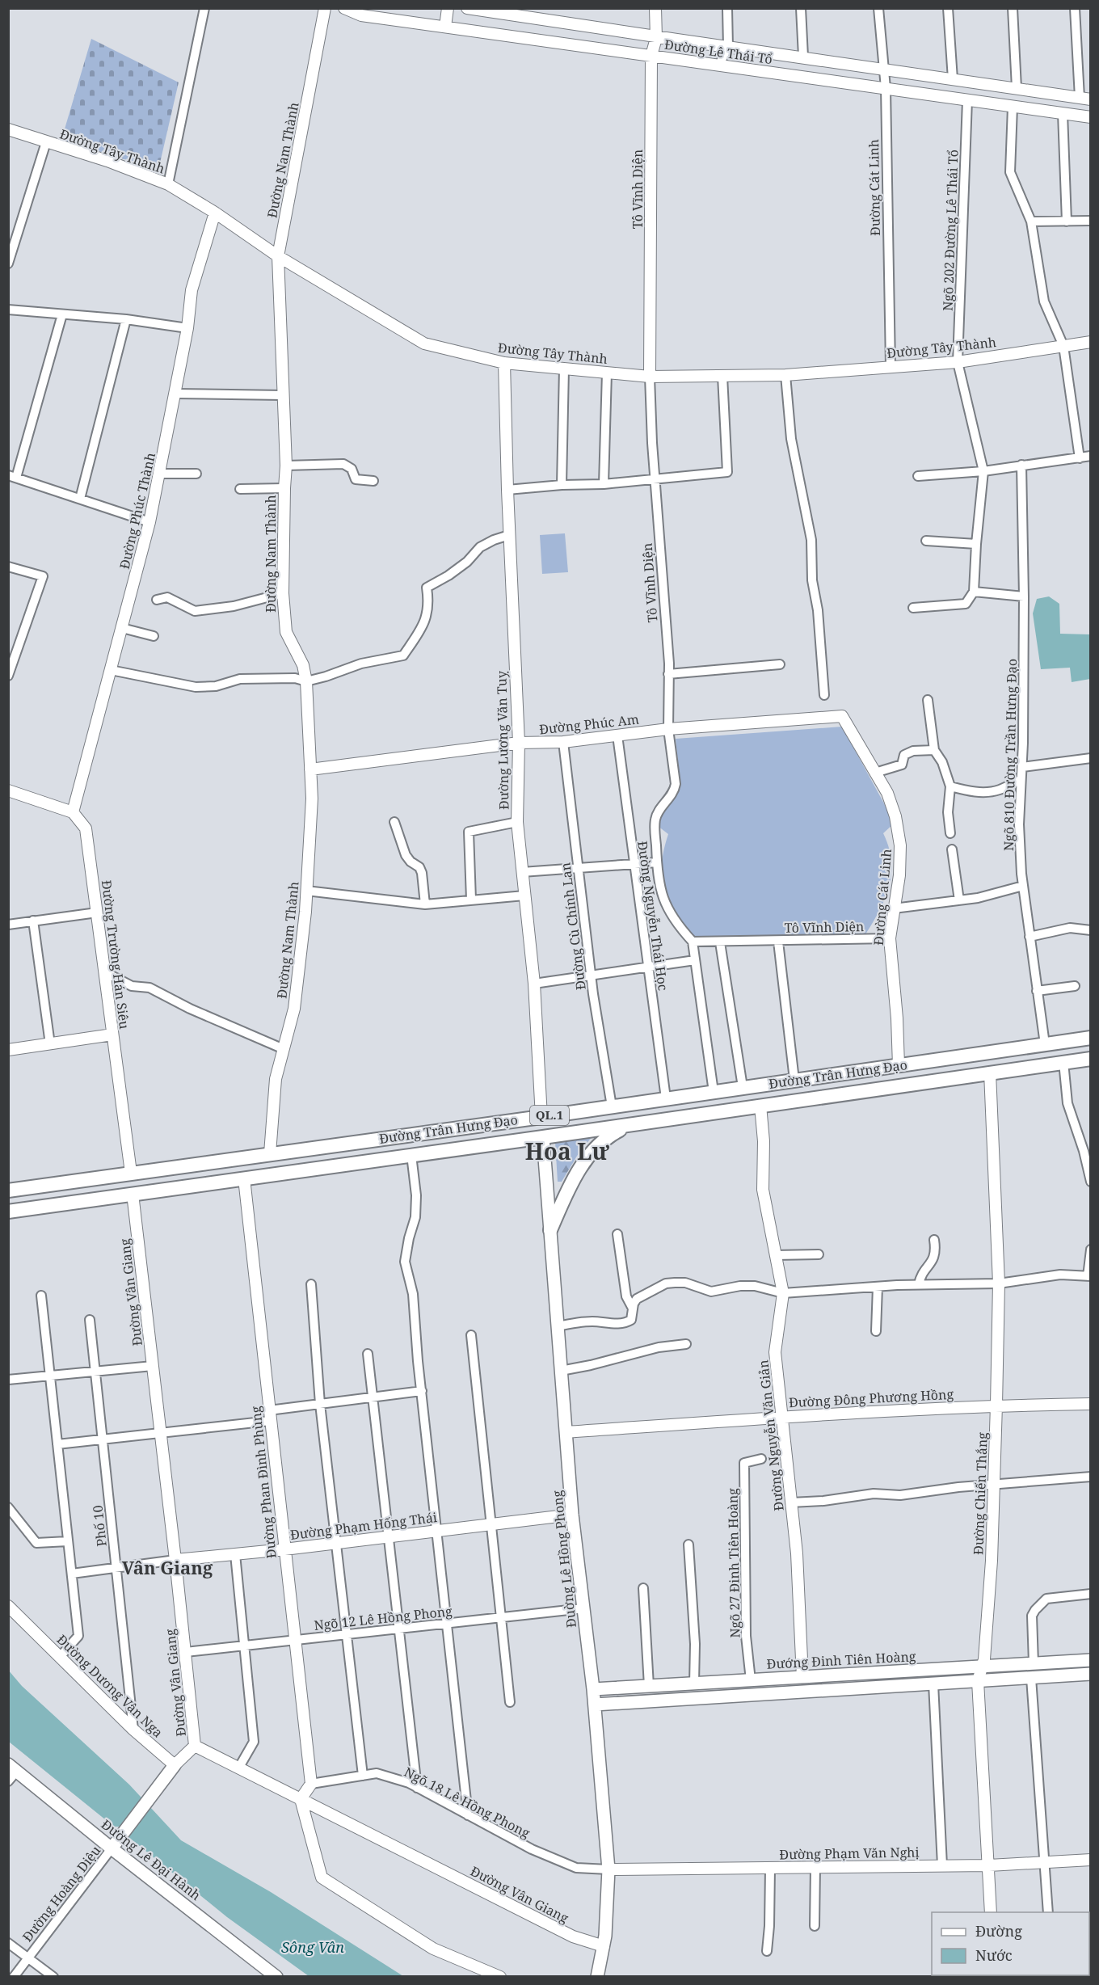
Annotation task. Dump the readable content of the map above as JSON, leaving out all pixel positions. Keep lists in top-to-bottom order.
{
  "streets": {
    "highway": ["Đường Trân Hưng Đạo", "QL.1"],
    "main road": ["Đuờng Lê Hồng Phong", "Đướng Đinh Tiên Hoàng", "Đường Lê Đại Hành"],
    "street": [
      "Đường Lê Thái Tổ",
      "Đường Tây Thành",
      "Đường Nam Thành",
      "Đường Cát Linh",
      "Tô Vĩnh Diện",
      "Ngõ 202 Đường Lê Thái Tổ",
      "Đường Phúc Thành",
      "Đường Phúc Am",
      "Đường Lương Văn Tuỵ",
      "Ngõ 810 Đường Trần Hưng Đạo",
      "Đường Nguyễn Thái Học",
      "Đường Cù Chính Lan",
      "Đường Trường Hán Siêu",
      "Đường Vân Giang",
      "Đường Đông Phương Hồng",
      "Đường Nguyễn Văn Giản",
      "Đường Phan Đình Phùng",
      "Đường Chiến Thắng",
      "Phố 10",
      "Đường Phạm Hống Thái",
      "Ngõ 27 Đinh Tiên Hoàng",
      "Ngõ 12 Lê Hồng Phong",
      "Đường Dương Vân Nga",
      "Ngõ 18 Lê Hồng Phong",
      "Đường Phạm Văn Nghị",
      "Đường Hoàng Diệu"
    ]
  },
  "crossings": [
    ["Đường Lê Thái Tổ", "Đường Cát Linh"],
    ["Đường Lê Thái Tổ", "Tô Vĩnh Diện"],
    ["Đường Lê Thái Tổ", "Ngõ 202 Đường Lê Thái Tổ"],
    ["Đường Tây Thành", "Đường Nam Thành"],
    ["Đường Tây Thành", "Đường Cát Linh"],
    ["Đường Tây Thành", "Tô Vĩnh Diện"],
    ["Đường Tây Thành", "Ngõ 202 Đường Lê Thái Tổ"],
    ["Đường Tây Thành", "Đường Phúc Thành"],
    ["Đường Tây Thành", "Đường Lương Văn Tuỵ"],
    ["Đường Nam Thành", "Đường Phúc Am"],
    ["Đường Nam Thành", "Đường Trân Hưng Đạo"],
    ["Đường Cát Linh", "Tô Vĩnh Diện"],
    ["Đường Cát Linh", "Đường Phúc Am"],
    ["Đường Cát Linh", "Đường Trân Hưng Đạo"],
    ["Tô Vĩnh Diện", "Đường Phúc Am"],
    ["Đường Phúc Thành", "Đường Trường Hán Siêu"],
    ["Đường Phúc Am", "Đường Lương Văn Tuỵ"],
    ["Đường Phúc Am", "Đường Nguyễn Thái Học"],
    ["Đường Phúc Am", "Đường Cù Chính Lan"],
    ["Đường Lương Văn Tuỵ", "Đường Trân Hưng Đạo"],
    ["Ngõ 810 Đường Trần Hưng Đạo", "Đường Trân Hưng Đạo"],
    ["Đường Nguyễn Thái Học", "Đường Trân Hưng Đạo"],
    ["Đường Cù Chính Lan", "Đường Trân Hưng Đạo"],
    ["Đường Trường Hán Siêu", "Đường Trân Hưng Đạo"],
    ["Đường Trân Hưng Đạo", "Đường Vân Giang"],
    ["Đường Trân Hưng Đạo", "Đường Nguyễn Văn Giản"],
    ["Đường Trân Hưng Đạo", "Đường Phan Đình Phùng"],
    ["Đường Trân Hưng Đạo", "Đường Chiến Thắng"],
    ["Đường Trân Hưng Đạo", "Đuờng Lê Hồng Phong"],
    ["Đường Vân Giang", "Đường Phạm Hống Thái"],
    ["Đường Vân Giang", "Đuờng Lê Hồng Phong"],
    ["Đường Vân Giang", "Ngõ 12 Lê Hồng Phong"],
    ["Đường Đông Phương Hồng", "Đường Nguyễn Văn Giản"],
    ["Đường Đông Phương Hồng", "Đường Chiến Thắng"],
    ["Đường Đông Phương Hồng", "Đuờng Lê Hồng Phong"],
    ["Đường Nguyễn Văn Giản", "Đướng Đinh Tiên Hoàng"],
    ["Đường Phan Đình Phùng", "Đường Phạm Hống Thái"],
    ["Đường Phan Đình Phùng", "Ngõ 12 Lê Hồng Phong"],
    ["Đường Phan Đình Phùng", "Ngõ 18 Lê Hồng Phong"],
    ["Đường Chiến Thắng", "Đướng Đinh Tiên Hoàng"],
    ["Đường Chiến Thắng", "Đường Phạm Văn Nghị"],
    ["Phố 10", "Đường Phạm Hống Thái"],
    ["Phố 10", "Đường Dương Vân Nga"],
    ["Đường Phạm Hống Thái", "Đuờng Lê Hồng Phong"],
    ["Đuờng Lê Hồng Phong", "Ngõ 12 Lê Hồng Phong"],
    ["Đuờng Lê Hồng Phong", "Đướng Đinh Tiên Hoàng"],
    ["Đuờng Lê Hồng Phong", "Ngõ 18 Lê Hồng Phong"],
    ["Đuờng Lê Hồng Phong", "Đường Phạm Văn Nghị"],
    ["Ngõ 27 Đinh Tiên Hoàng", "Đướng Đinh Tiên Hoàng"],
    ["Ngõ 18 Lê Hồng Phong", "Đường Phạm Văn Nghị"],
    ["Đường Lê Đại Hành", "Đường Hoàng Diệu"]
  ],
  "districts": ["Hoa Lư", "Vân Giang"],
  "water": ["Sông Vân"],
  "legend": ["Đường", "Nước"]
}
